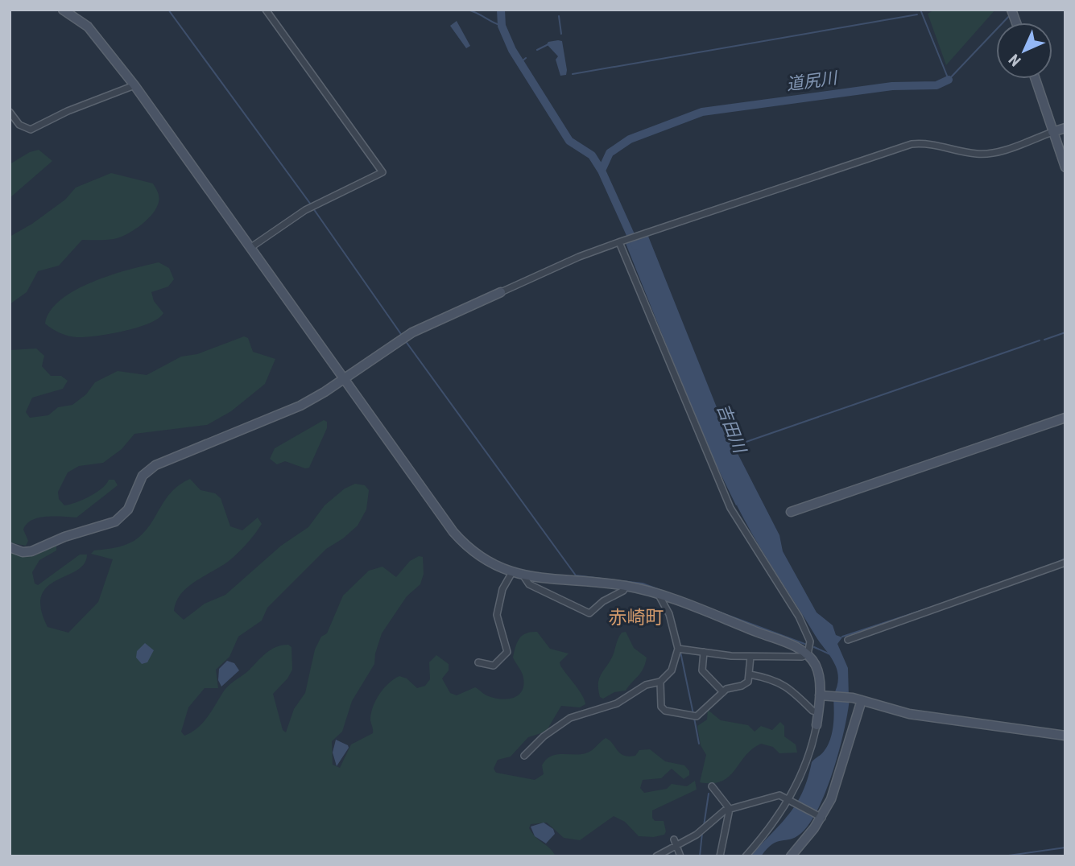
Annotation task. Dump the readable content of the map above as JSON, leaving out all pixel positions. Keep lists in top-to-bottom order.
{
  "districts": ["赤崎町"],
  "water": ["道尻川", "吉田川"],
  "north": "bottom left"
}
